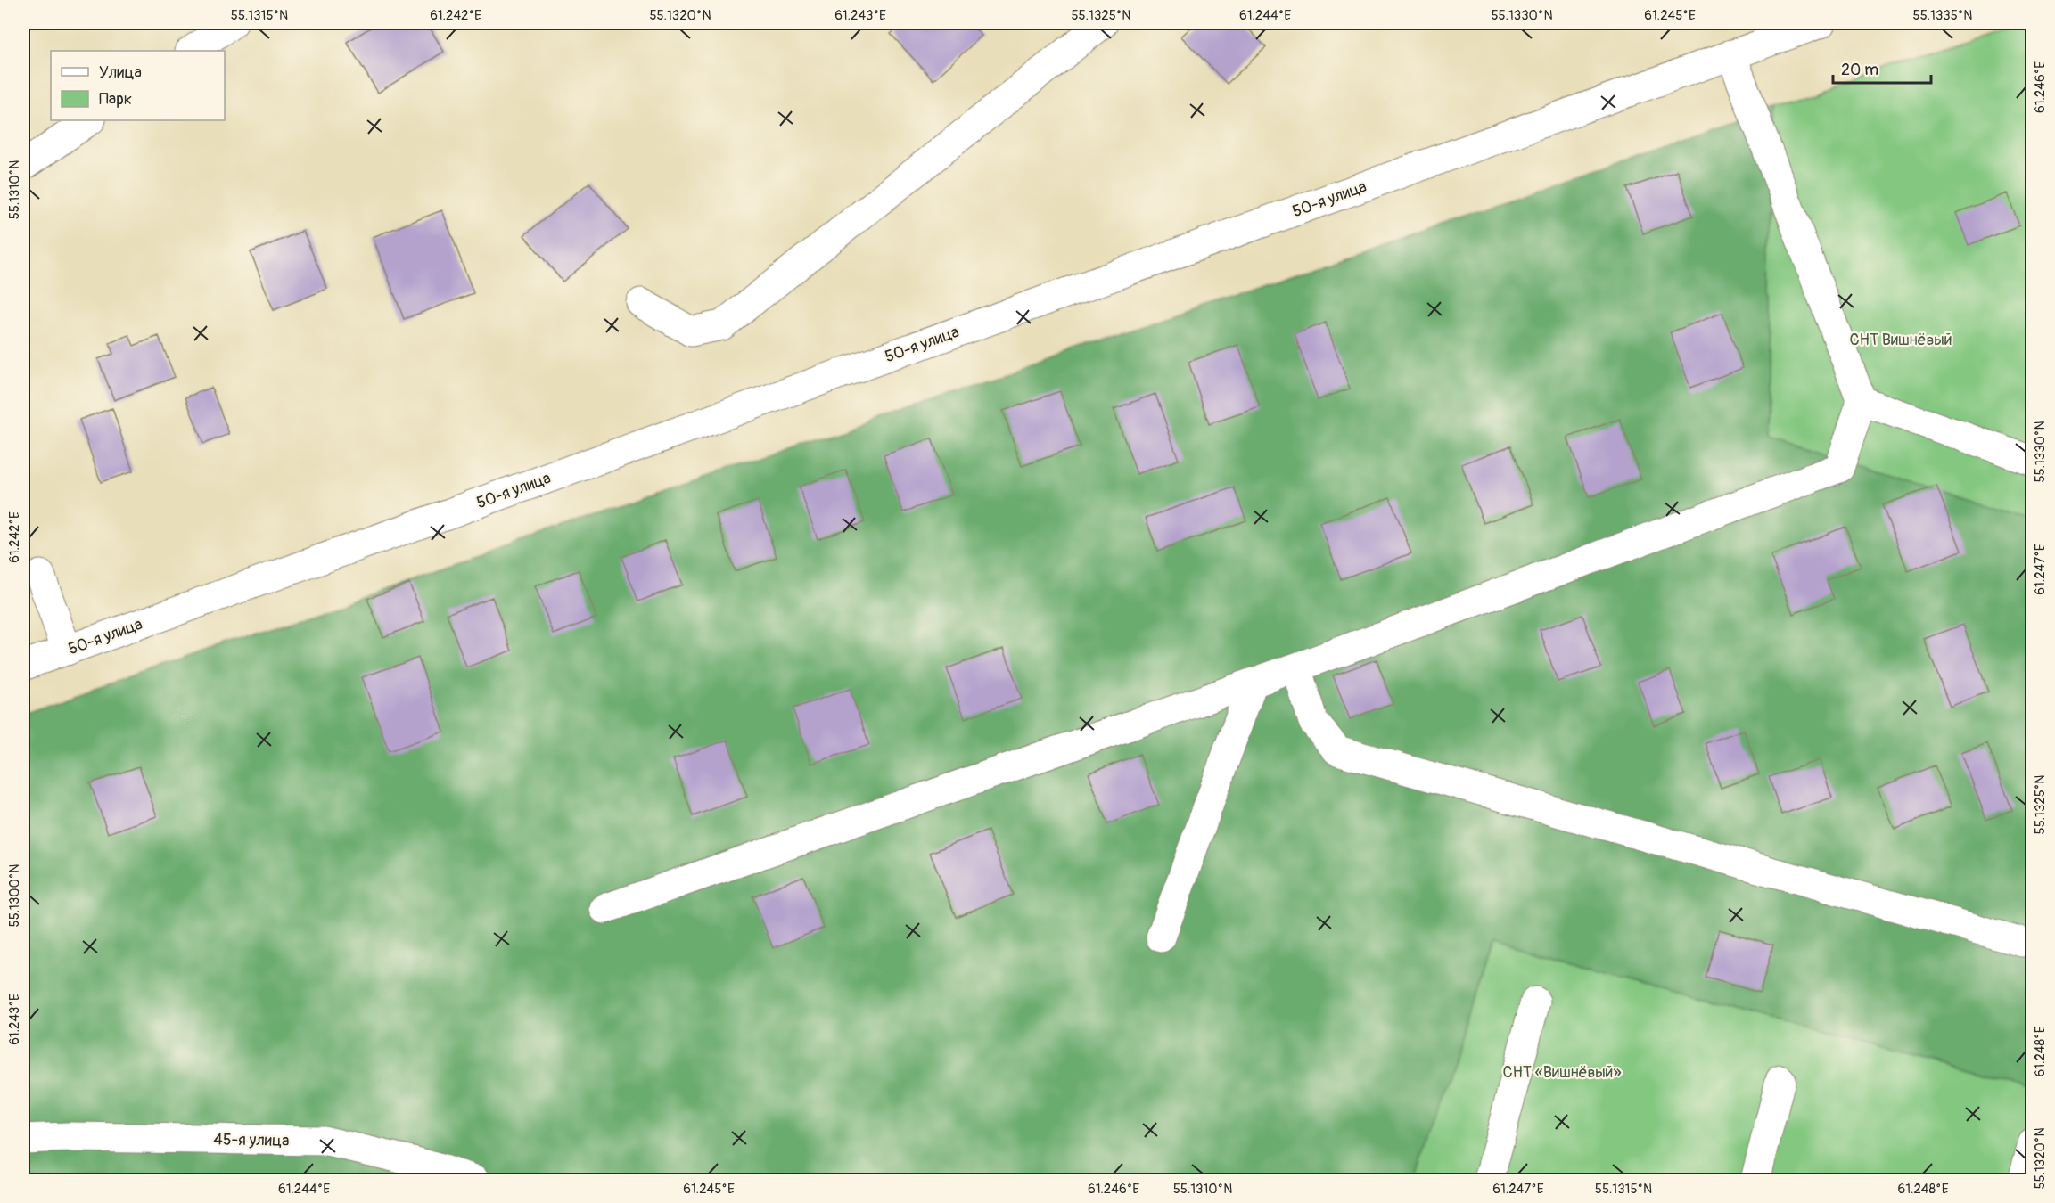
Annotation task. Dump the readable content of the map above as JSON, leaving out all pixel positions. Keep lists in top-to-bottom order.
{
  "streets": {
    "street": ["50-я улица", "45-я улица"]
  },
  "parks": ["СНТ Вишнёвый", "СНТ «Вишнёвый»"],
  "legend": ["Улица", "Парк"],
  "scale_bar": "20 m",
  "coordinates": [
    "55.1315°N",
    "61.242°E",
    "55.1320°N",
    "61.243°E",
    "55.1325°N",
    "61.244°E",
    "55.1330°N",
    "61.245°E",
    "55.1335°N",
    "61.246°E",
    "55.1310°N",
    "61.247°E",
    "55.1300°N",
    "61.248°E"
  ]
}
